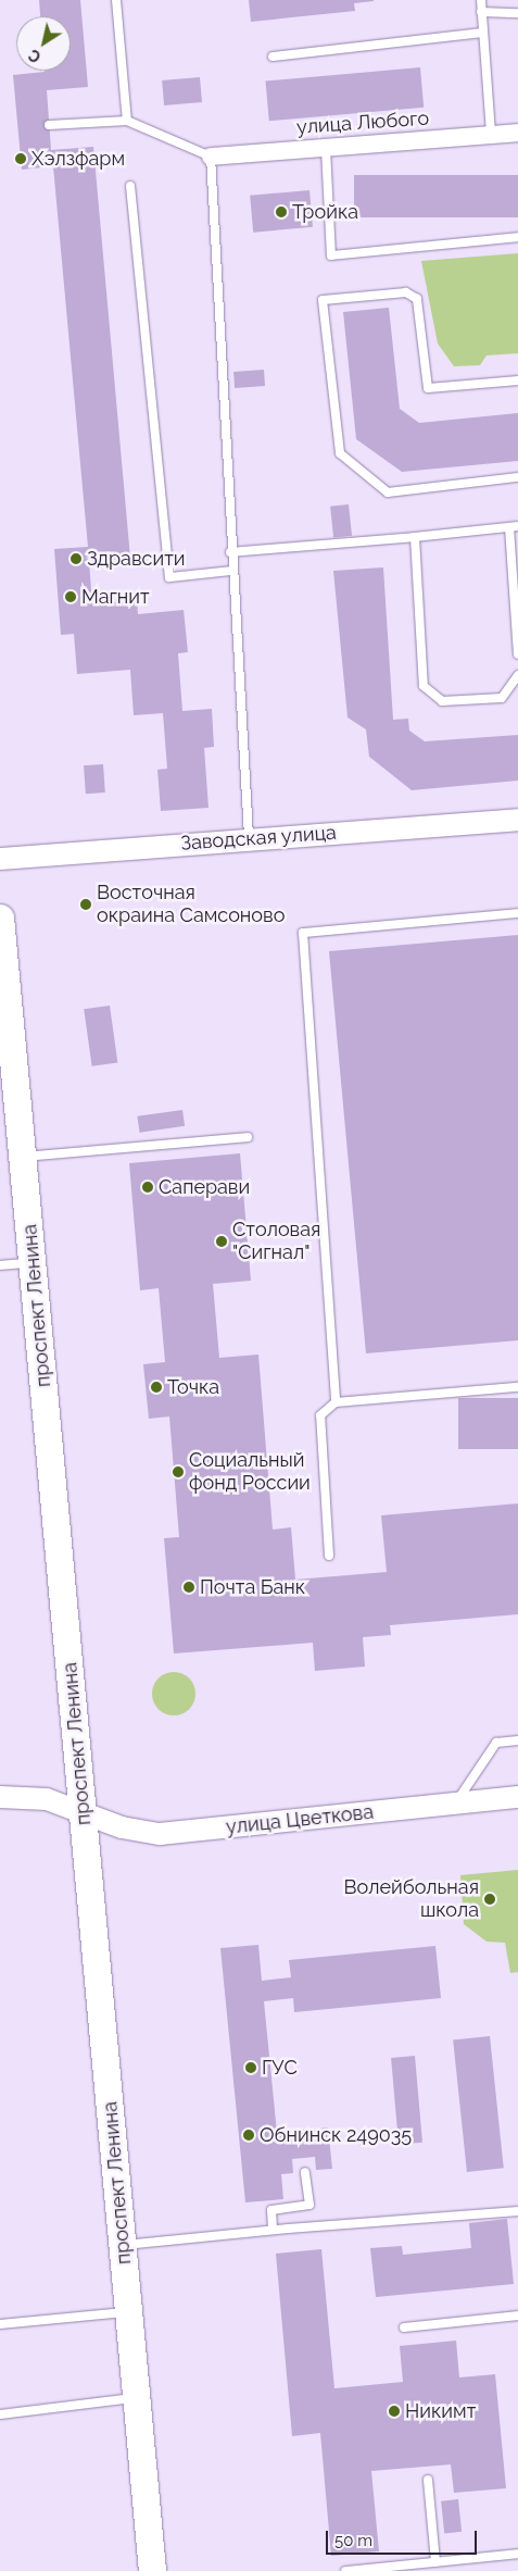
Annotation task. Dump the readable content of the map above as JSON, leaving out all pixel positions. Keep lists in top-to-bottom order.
{
  "streets": {
    "main road": ["проспект Ленина"],
    "street": ["улица Любого", "Заводская улица", "улица Цветкова"]
  },
  "crossings": [
    ["проспект Ленина", "улица Цветкова"]
  ],
  "places": [
    "Хэлзфарм",
    "Тройка",
    "Здравсити",
    "Магнит",
    "Восточная окраина Самсоново",
    "Саперави",
    "Столовая \"Сигнал\"",
    "Точка",
    "Социальный фонд России",
    "Почта Банк",
    "Волейбольная школа",
    "ГУС",
    "Обнинск 249035",
    "Никимт"
  ],
  "scale_bar": "50 m",
  "north": "bottom left"
}
